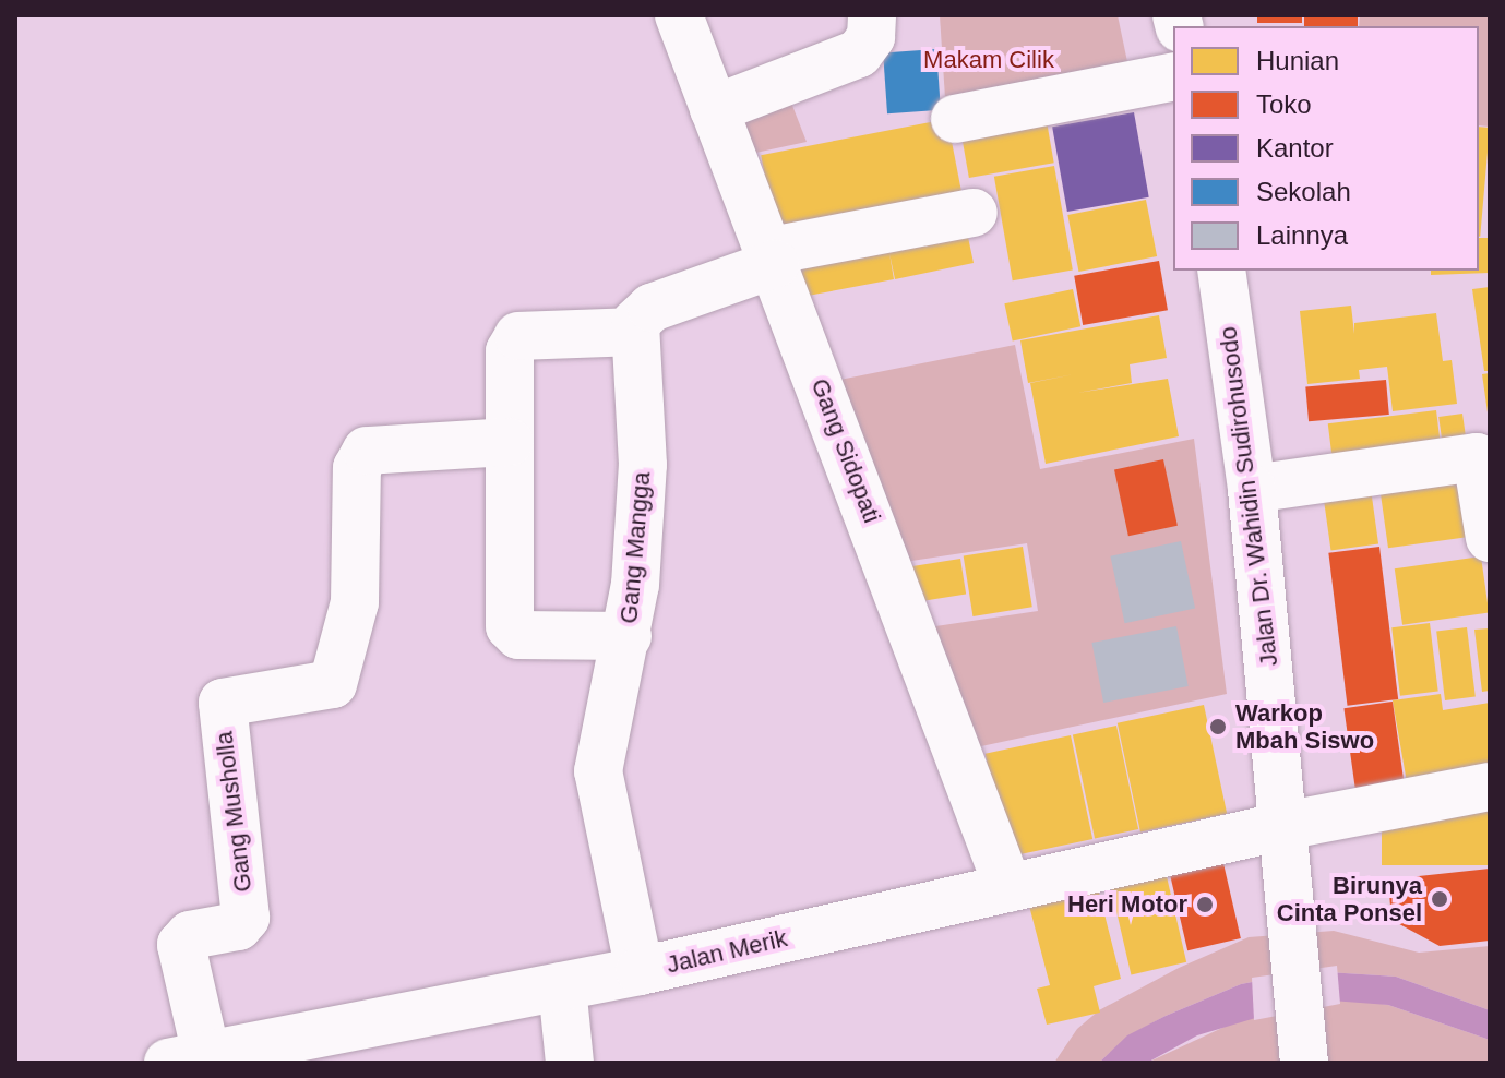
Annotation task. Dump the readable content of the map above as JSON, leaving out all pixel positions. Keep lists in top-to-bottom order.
{
  "streets": {
    "main road": [
      "Gang Sidopati",
      "Jalan Dr. Wahidin Sudirohusodo",
      "Gang Mangga",
      "Gang Musholla",
      "Jalan Merik"
    ]
  },
  "crossings": [
    ["Gang Sidopati", "Jalan Merik"],
    ["Jalan Dr. Wahidin Sudirohusodo", "Jalan Merik"],
    ["Gang Mangga", "Jalan Merik"],
    ["Gang Musholla", "Jalan Merik"]
  ],
  "parks": ["Makam Cilik"],
  "places": ["Warkop Mbah Siswo", "Birunya Cinta Ponsel", "Heri Motor"],
  "legend": [
    "Hunian",
    "Toko",
    "Kantor",
    "Sekolah",
    "Lainnya"
  ]
}
